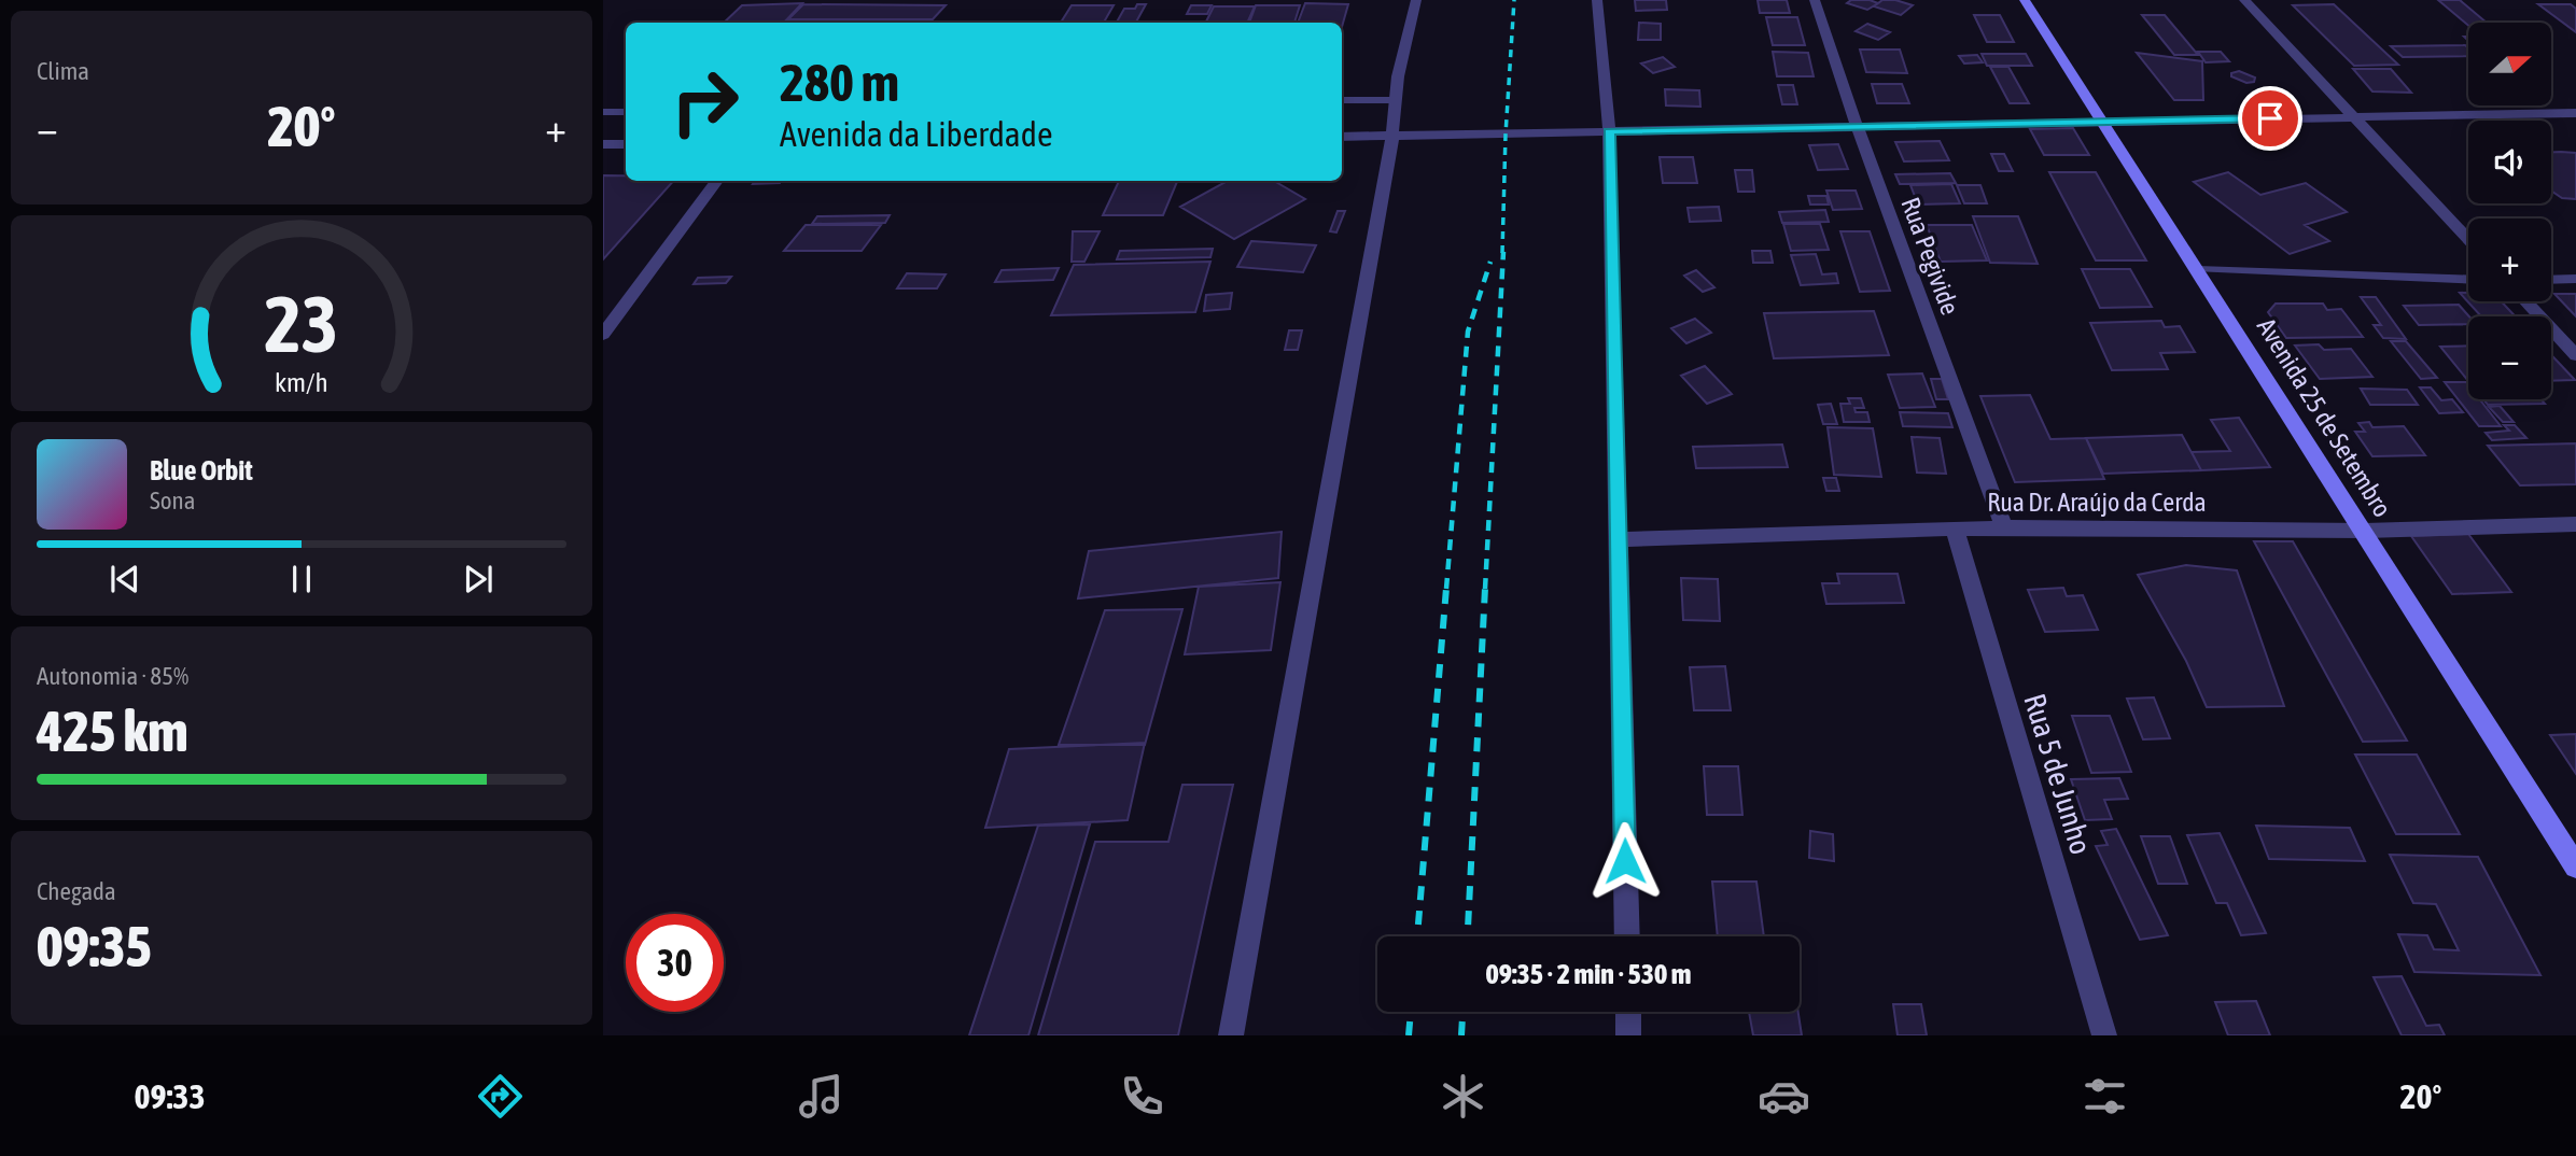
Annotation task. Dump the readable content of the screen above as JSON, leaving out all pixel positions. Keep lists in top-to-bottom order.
{
  "streets": {
    "street": [
      "Rua Pegivide",
      "Avenida 25 de Setembro",
      "Rua Dr. Araújo da Cerda",
      "Rua 5 de Junho"
    ]
  },
  "crossings": [
    ["Rua Pegivide", "Rua Dr. Araújo da Cerda"],
    ["Avenida 25 de Setembro", "Rua Dr. Araújo da Cerda"],
    ["Rua Dr. Araújo da Cerda", "Rua 5 de Junho"]
  ],
  "north": "right",
  "page": {
    "tile": [
      "Clima",
      ["Autonomia · 85%", "425 km"],
      ["Chegada", "09:35"]
    ],
    "map_buttons": ["+", "−"],
    "turn": ["280 m", "Avenida da Liberdade"],
    "heat": ["−", "20°", "+"],
    "song": ["Blue Orbit", "Sona"],
    "limit": "30",
    "trip": "09:35 · 2 min · 530 m",
    "tabs": ["09:33", "20°"],
    "gauge": ["23", "km/h"]
  }
}
